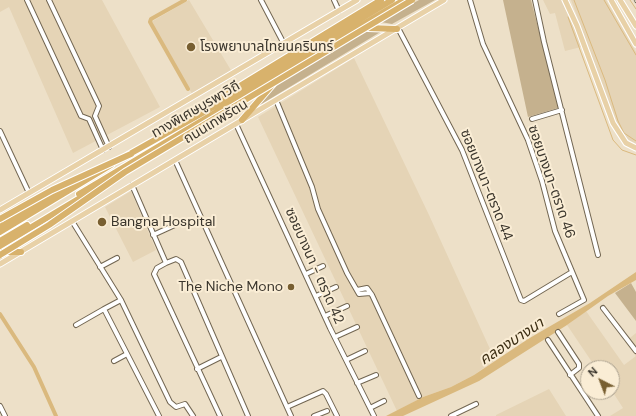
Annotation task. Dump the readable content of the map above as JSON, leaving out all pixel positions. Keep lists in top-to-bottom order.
{
  "streets": {
    "highway": ["ทางพิเศษบูรพาวิถี", "ถนนเทพรัตน"],
    "street": ["ซอยบางนา-ตราด 46", "ซอยบางนา-ตราด 44", "ซอยบางนา - ตราด 42"]
  },
  "crossings": [
    ["ถนนเทพรัตน", "ซอยบางนา-ตราด 44"],
    ["ถนนเทพรัตน", "ซอยบางนา - ตราด 42"],
    ["ซอยบางนา-ตราด 46", "ซอยบางนา-ตราด 44"]
  ],
  "water": ["คลองบางนา"],
  "places": ["โรงพยาบาลไทยนครินทร์", "Bangna Hospital", "The Niche Mono"],
  "north": "top left"
}
